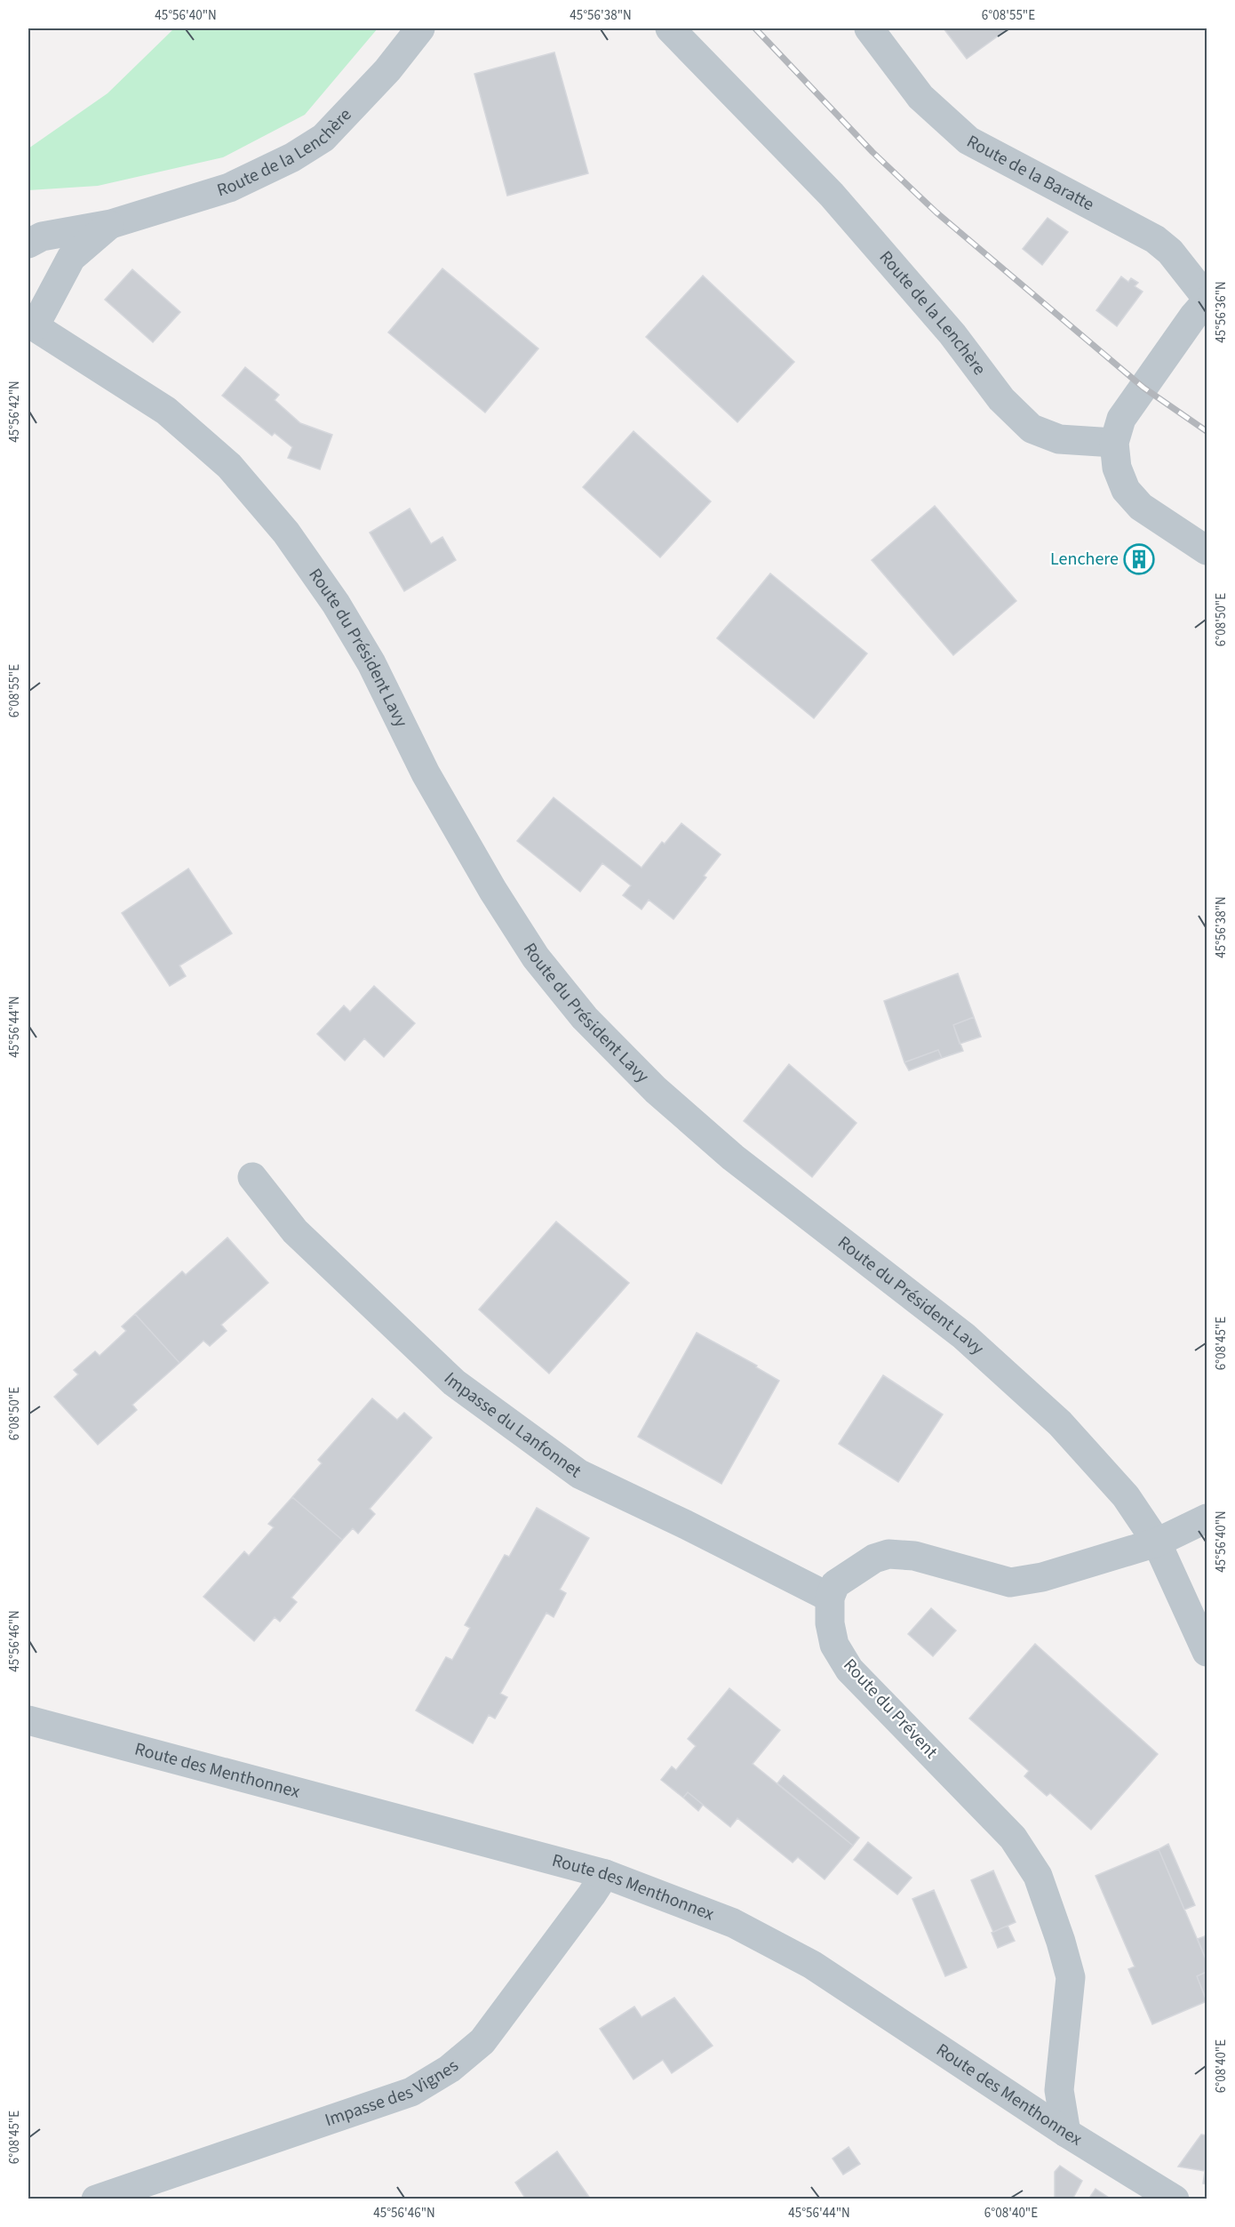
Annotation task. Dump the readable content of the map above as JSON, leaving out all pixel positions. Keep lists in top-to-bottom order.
{
  "streets": {
    "street": [
      "Route de la Lenchère",
      "Route de la Baratte",
      "Route du Président Lavy",
      "Impasse du Lanfonnet",
      "Route du Prévent",
      "Route des Menthonnex",
      "Impasse des Vignes"
    ]
  },
  "crossings": [
    ["Route de la Lenchère", "Route du Président Lavy"],
    ["Impasse du Lanfonnet", "Route du Prévent"],
    ["Route du Prévent", "Route des Menthonnex"],
    ["Route des Menthonnex", "Impasse des Vignes"]
  ],
  "places": {
    "building": ["Lenchere"]
  },
  "coordinates": [
    "45°56'40\"N",
    "45°56'38\"N",
    "6°08'55\"E",
    "45°56'36\"N",
    "45°56'42\"N",
    "6°08'50\"E",
    "45°56'44\"N",
    "6°08'45\"E",
    "45°56'46\"N",
    "6°08'40\"E"
  ]
}
